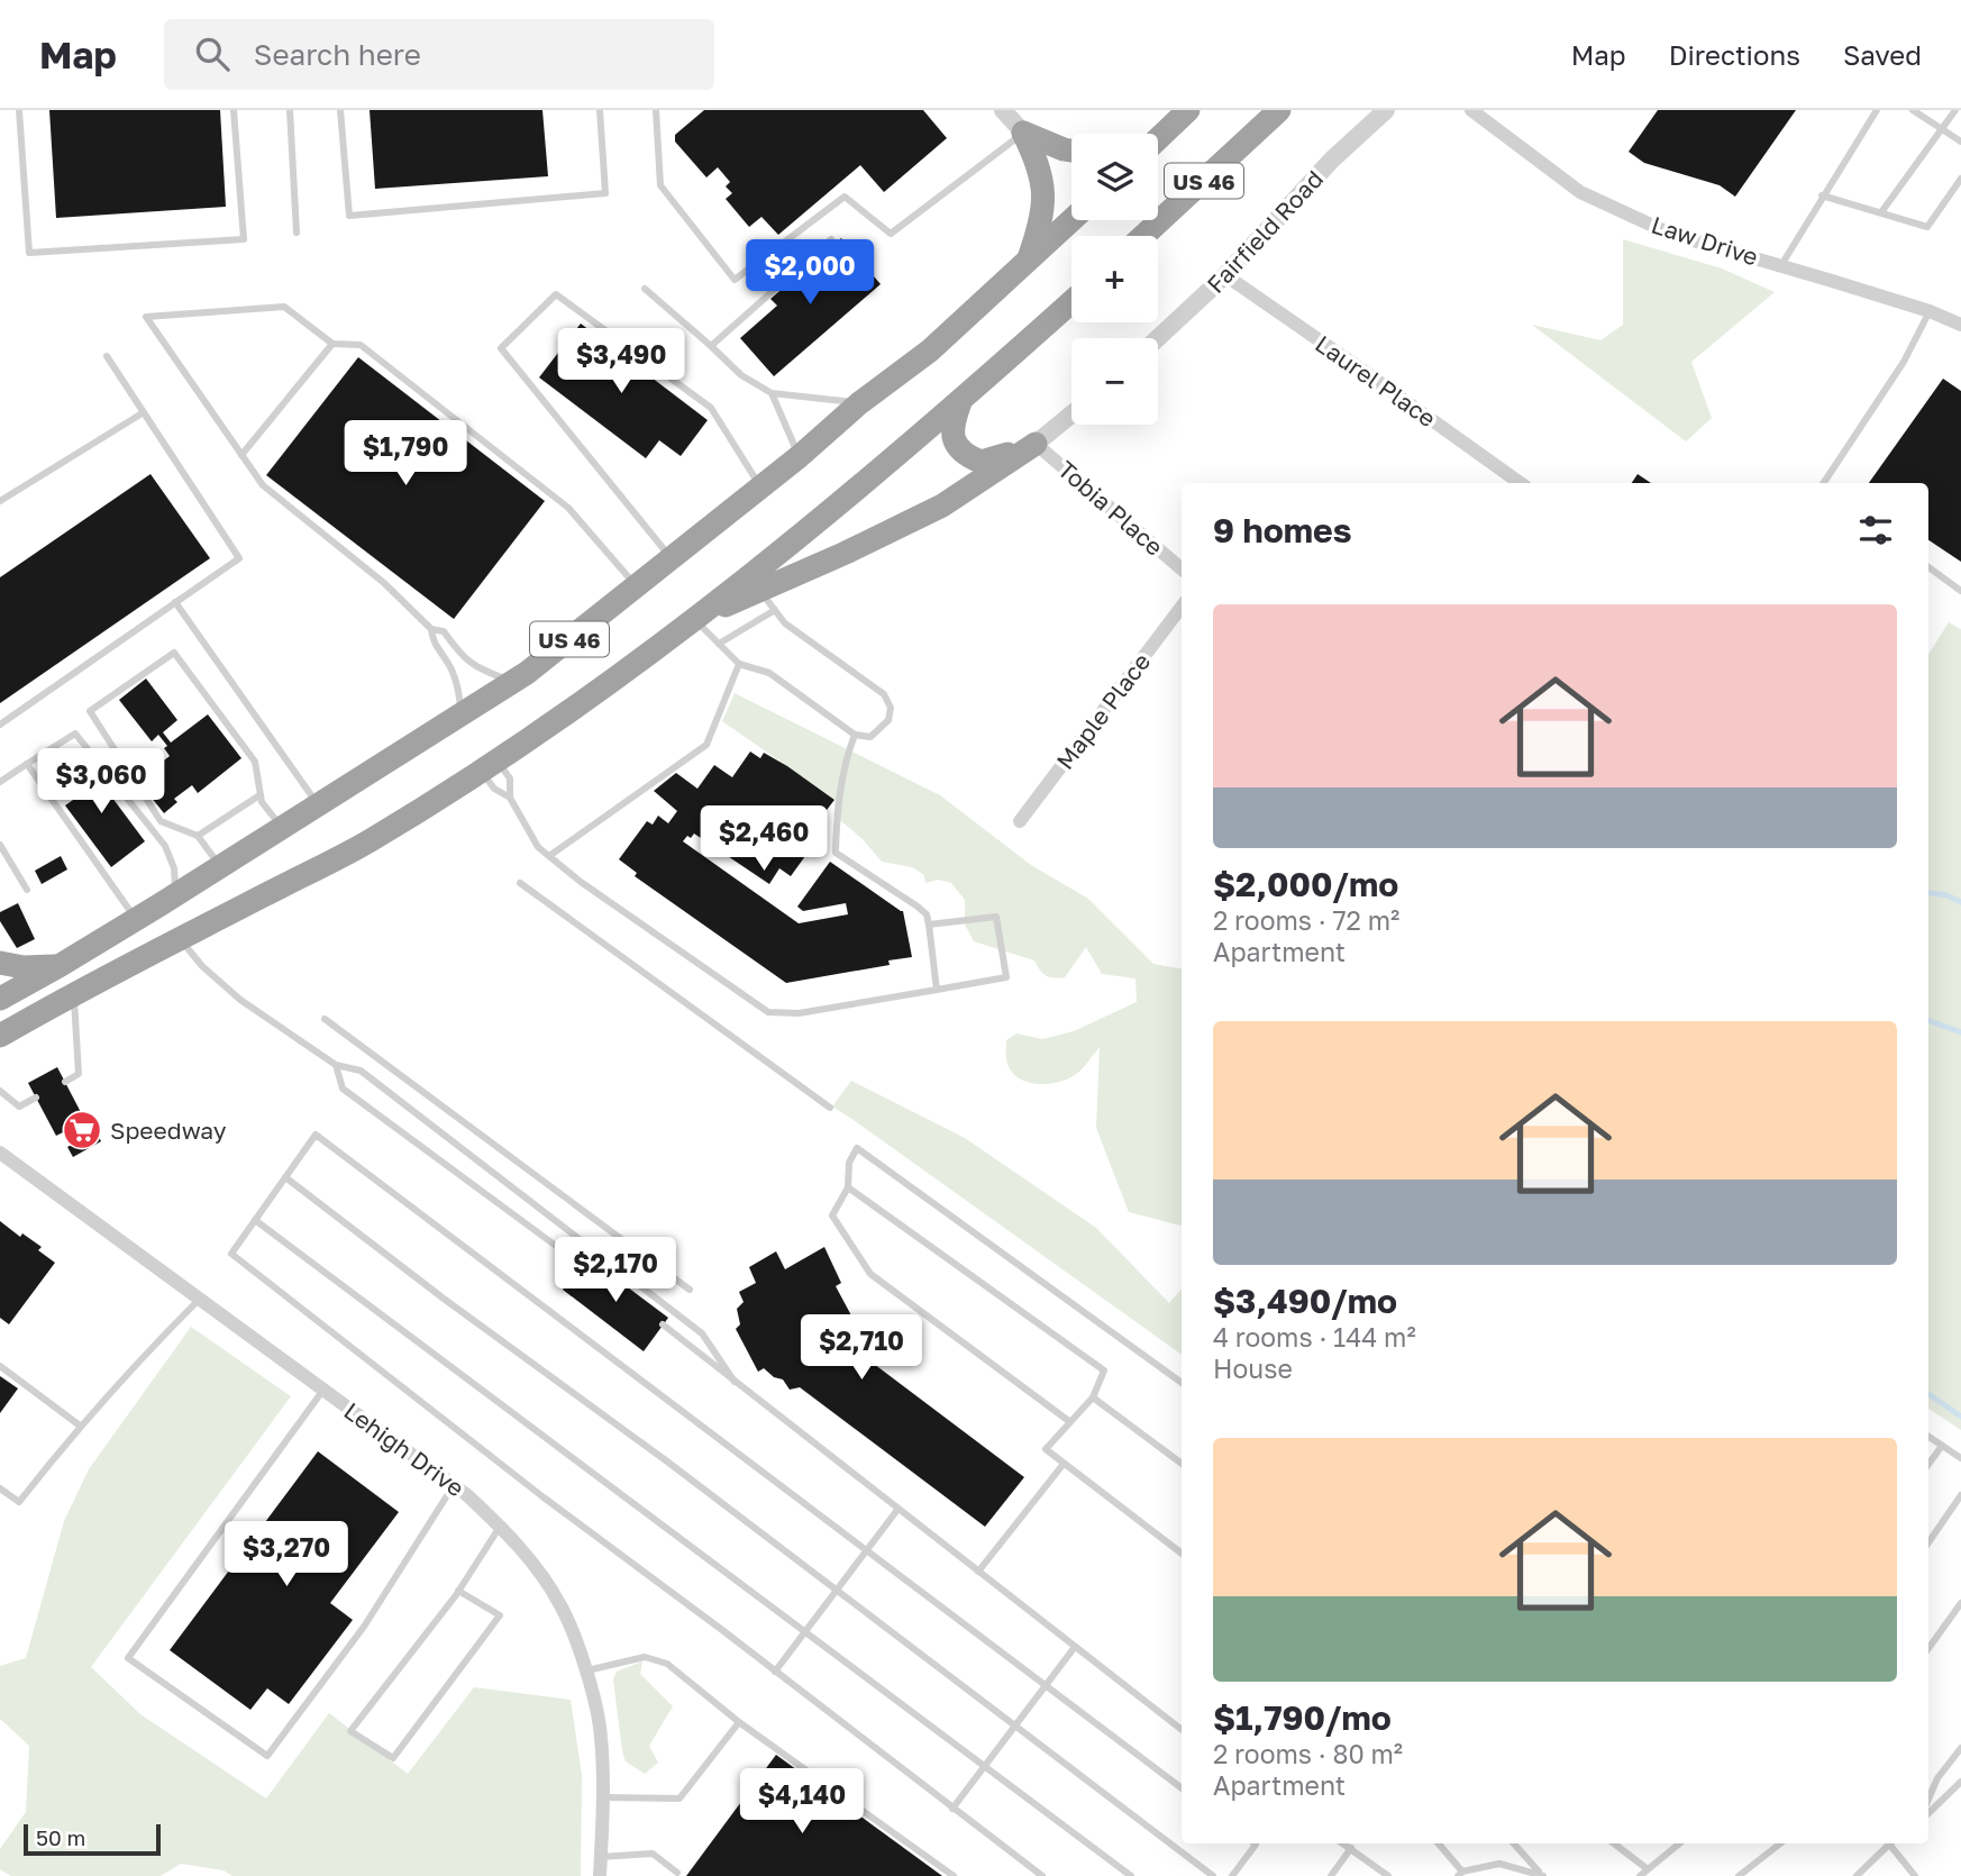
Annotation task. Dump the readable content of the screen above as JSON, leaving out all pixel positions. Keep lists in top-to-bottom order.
{
  "streets": {
    "highway": ["US 46"],
    "street": [
      "Fairfield Road",
      "Law Drive",
      "Laurel Place",
      "Tobia Place",
      "Maple Place",
      "Lehigh Drive"
    ]
  },
  "crossings": [
    ["Fairfield Road", "Laurel Place"]
  ],
  "places": {
    "supermarket": ["Speedway"]
  },
  "scale_bar": "50 m",
  "page": {
    "header": "Map",
    "search": "Search here",
    "nav": ["Map", "Directions", "Saved"],
    "map_buttons": ["+", "−"],
    "price": [
      "$2,000",
      "$3,490",
      "$1,790",
      "$3,060",
      "$2,460",
      "$2,170",
      "$2,710",
      "$3,270",
      "$4,140"
    ],
    "heading": "9 homes",
    "list": [
      {
        "name": "$2,000/mo",
        "note": "2 rooms · 72 m² · Apartment"
      },
      {
        "name": "$3,490/mo",
        "note": "4 rooms · 144 m² · House"
      },
      {
        "name": "$1,790/mo",
        "note": "2 rooms · 80 m² · Apartment"
      }
    ],
    "scale": "50 m"
  }
}
